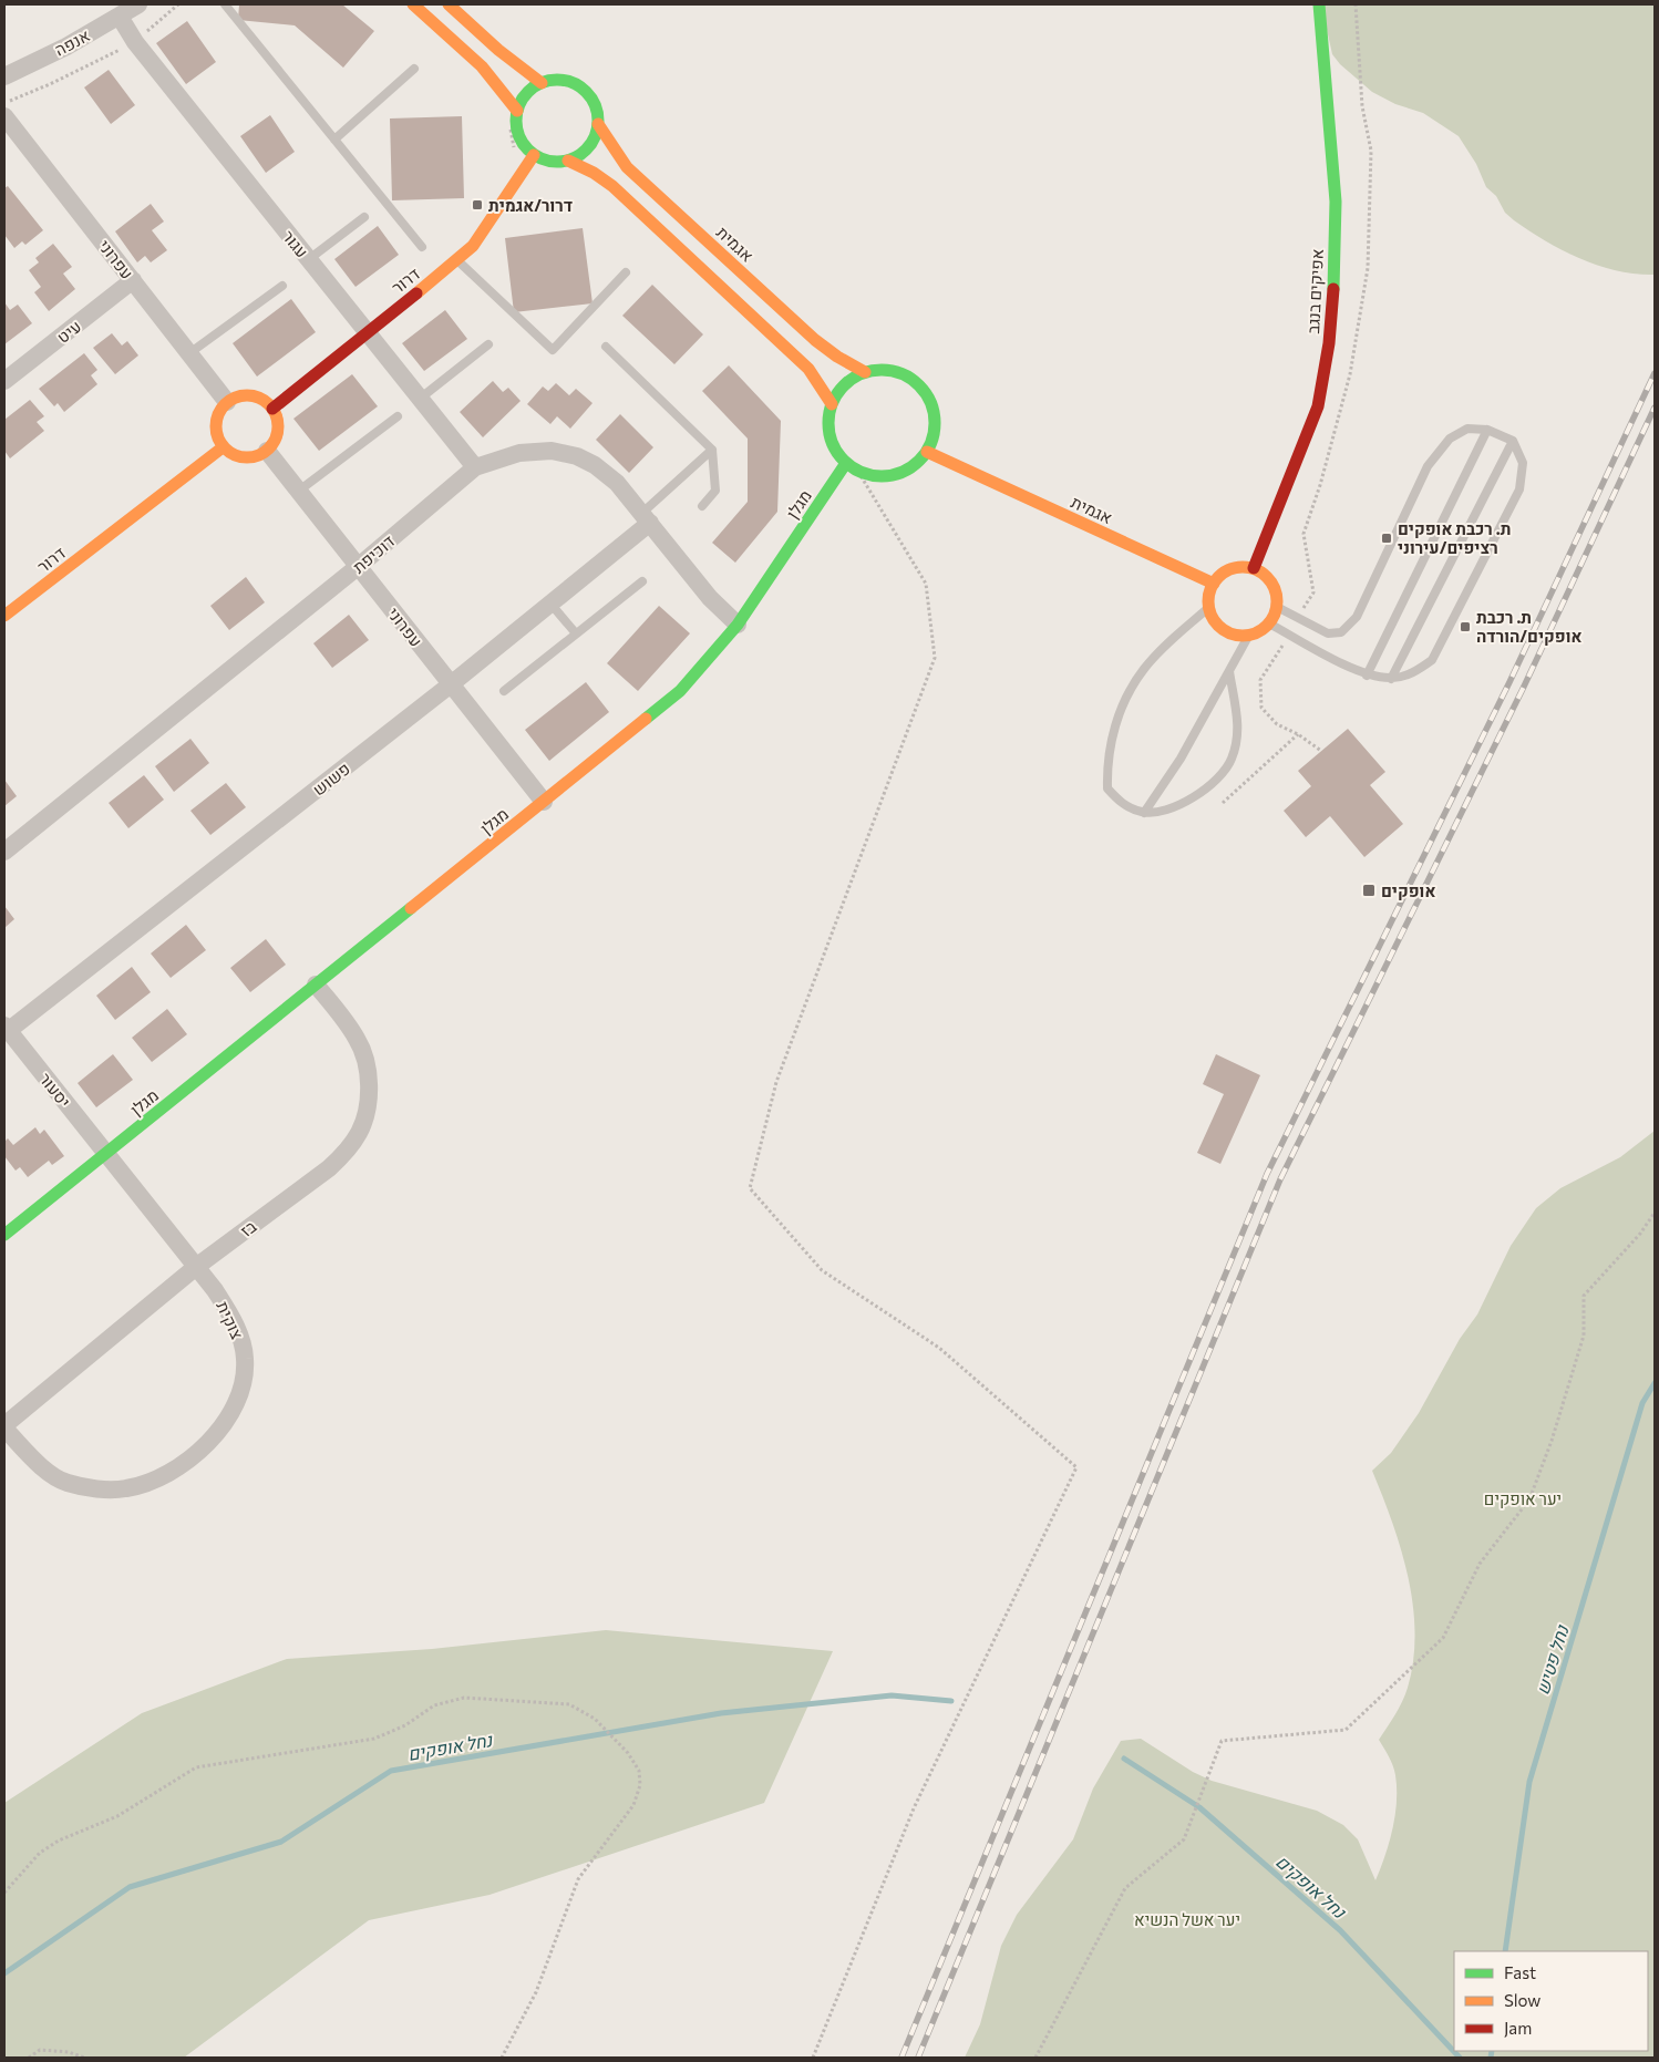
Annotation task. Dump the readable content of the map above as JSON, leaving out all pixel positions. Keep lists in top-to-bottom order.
{
  "streets": {
    "street": [
      "אנפה",
      "עגור",
      "אגמית",
      "עפרוני",
      "דרור",
      "אפיקים בנגב",
      "עיט",
      "מגלן",
      "דוכיפת",
      "פשוש",
      "יסעור",
      "בז",
      "צוקית"
    ]
  },
  "crossings": [
    ["אנפה", "עגור"],
    ["עגור", "דרור"],
    ["עגור", "דוכיפת"],
    ["אגמית", "דרור"],
    ["אגמית", "אפיקים בנגב"],
    ["אגמית", "מגלן"],
    ["עפרוני", "דרור"],
    ["עפרוני", "עיט"],
    ["עפרוני", "מגלן"],
    ["עפרוני", "דוכיפת"],
    ["עפרוני", "פשוש"],
    ["מגלן", "דוכיפת"],
    ["מגלן", "יסעור"],
    ["מגלן", "בז"],
    ["מגלן", "צוקית"],
    ["דוכיפת", "פשוש"],
    ["פשוש", "יסעור"],
    ["יסעור", "צוקית"],
    ["בז", "צוקית"]
  ],
  "water": ["נחל פטיש", "נחל אופקים"],
  "parks": ["יער אופקים", "יער אשל הנשיא"],
  "places": {
    "transit": [
      "דרור/אגמית",
      "ת. רכבת אופקים רציפים/עירוני",
      "ת. רכבת אופקים/הורדה",
      "אופקים"
    ]
  },
  "legend": ["Fast", "Slow", "Jam"]
}
